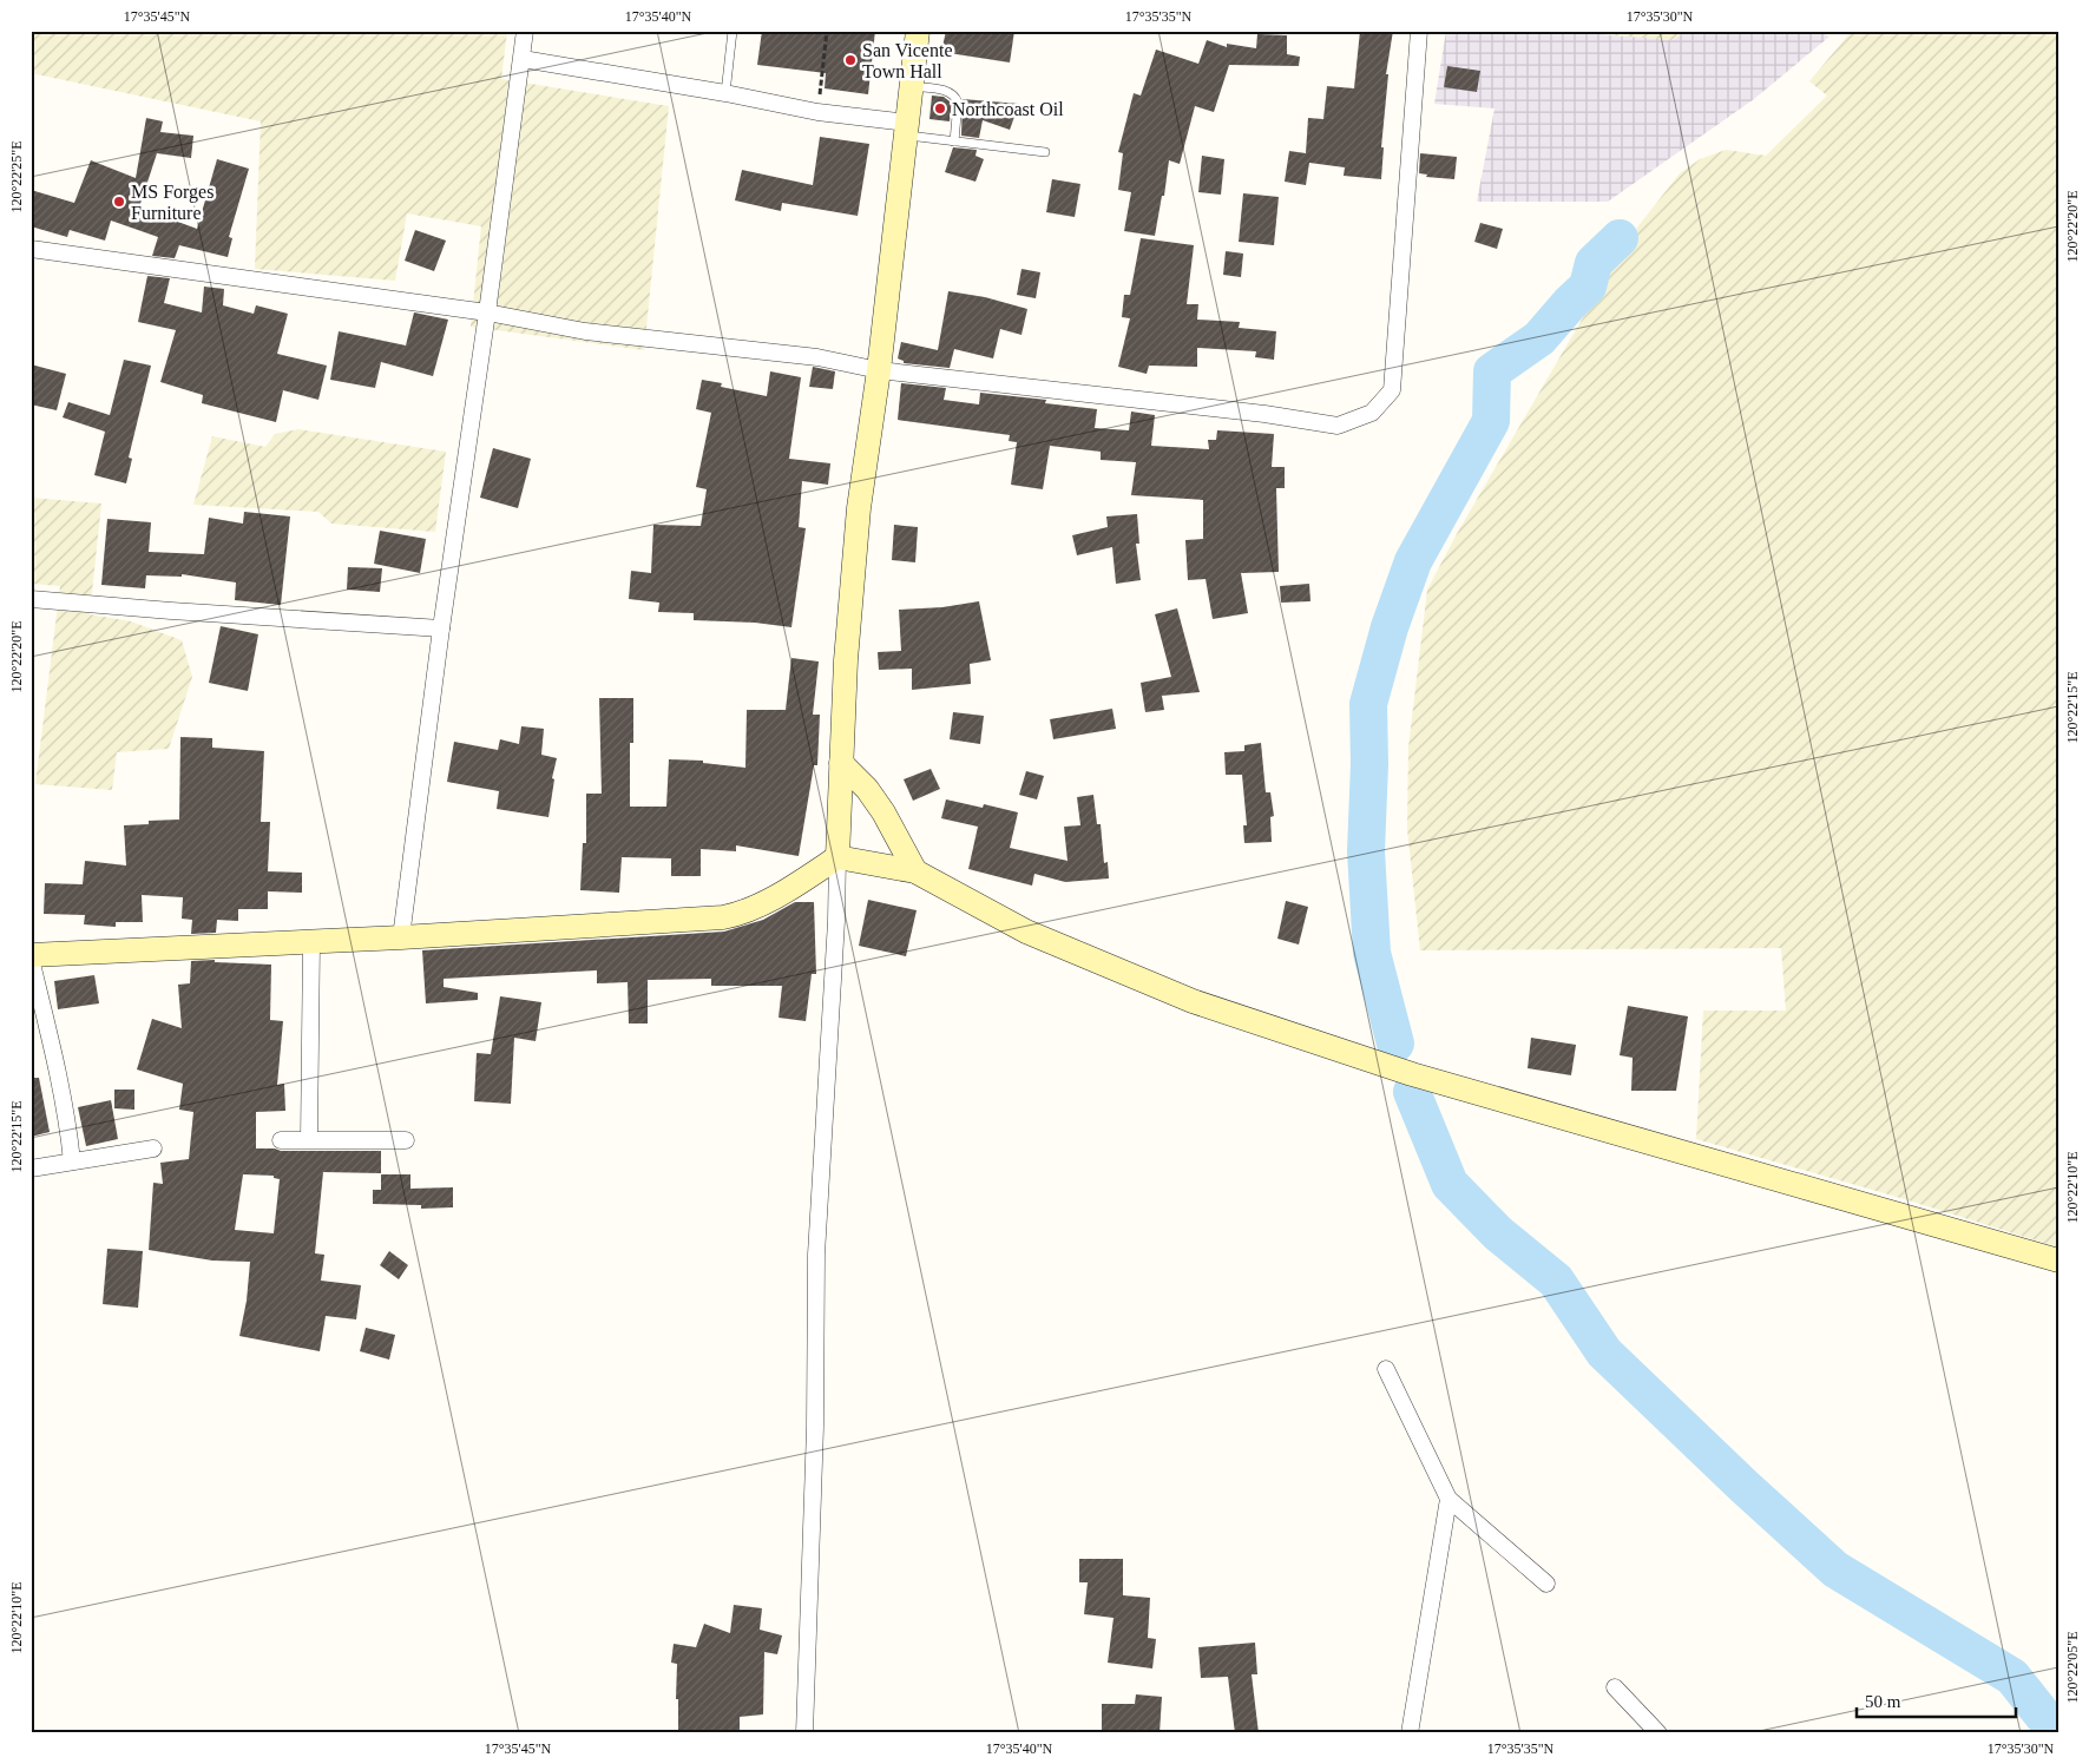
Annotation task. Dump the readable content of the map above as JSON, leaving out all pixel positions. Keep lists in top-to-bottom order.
{
  "places": ["San Vicente Town Hall", "Northcoast Oil", "MS Forges Furniture"],
  "scale_bar": "50 m",
  "coordinates": [
    "17°35'45\"N",
    "17°35'40\"N",
    "17°35'35\"N",
    "17°35'30\"N",
    "120°22'25\"E",
    "120°22'20\"E",
    "120°22'15\"E",
    "120°22'10\"E",
    "120°22'05\"E"
  ]
}
